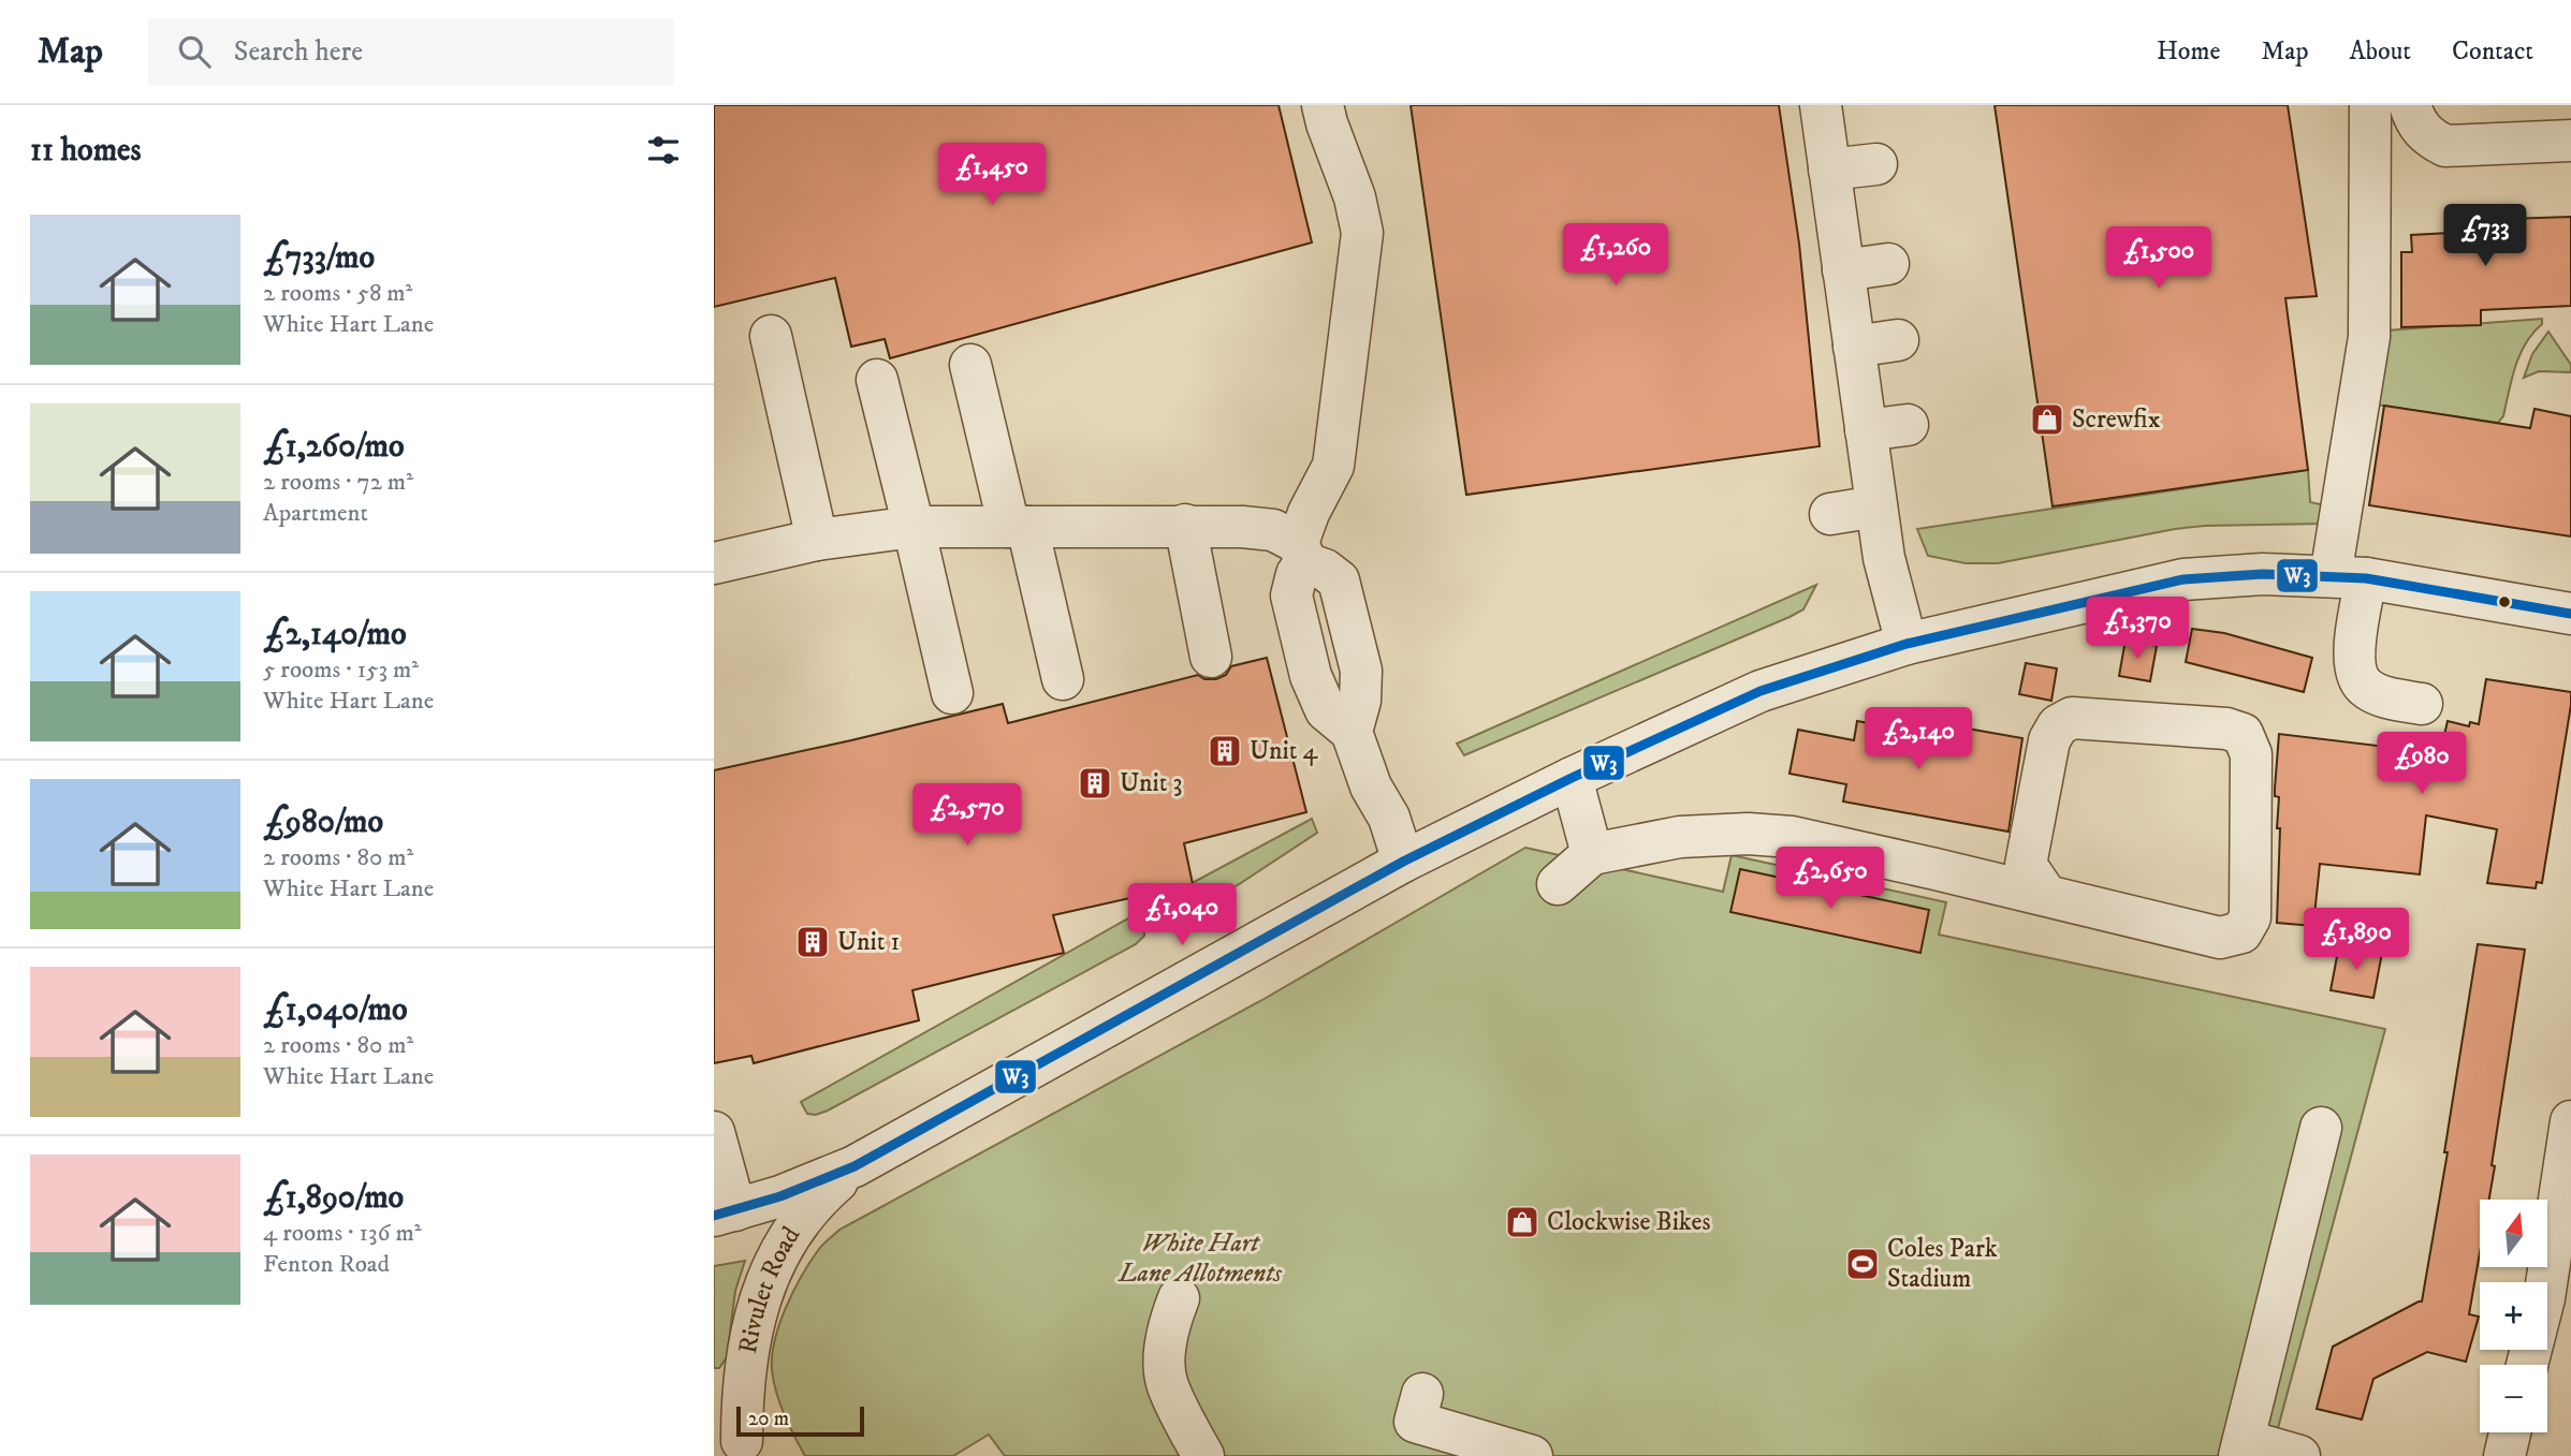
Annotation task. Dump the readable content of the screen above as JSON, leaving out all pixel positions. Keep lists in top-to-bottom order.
{
  "streets": {
    "street": ["Rivulet Road"]
  },
  "parks": ["White Hart Lane Allotments"],
  "places": {
    "shop": ["Screwfix", "Clockwise Bikes"],
    "building": ["Unit 4", "Unit 3", "Unit 1"],
    "sports": ["Coles Park Stadium"]
  },
  "lines": ["transit line W3"],
  "scale_bar": "20 m",
  "north": "top",
  "page": {
    "header": "Map",
    "search": "Search here",
    "nav": [
      "Home",
      "Map",
      "About",
      "Contact"
    ],
    "heading": "11 homes",
    "price": [
      "£1,450",
      "£733",
      "£1,260",
      "£1,500",
      "£1,370",
      "£2,140",
      "£980",
      "£2,570",
      "£2,650",
      "£1,040",
      "£1,890"
    ],
    "list": [
      {
        "name": "£733/mo",
        "note": "2 rooms · 58 m² · White Hart Lane"
      },
      {
        "name": "£1,260/mo",
        "note": "2 rooms · 72 m² · Apartment"
      },
      {
        "name": "£2,140/mo",
        "note": "5 rooms · 153 m² · White Hart Lane"
      },
      {
        "name": "£980/mo",
        "note": "2 rooms · 80 m² · White Hart Lane"
      },
      {
        "name": "£1,040/mo",
        "note": "2 rooms · 80 m² · White Hart Lane"
      },
      {
        "name": "£1,890/mo",
        "note": "4 rooms · 136 m² · Fenton Road"
      }
    ],
    "map_buttons": ["+", "−"],
    "scale": "20 m"
  }
}
